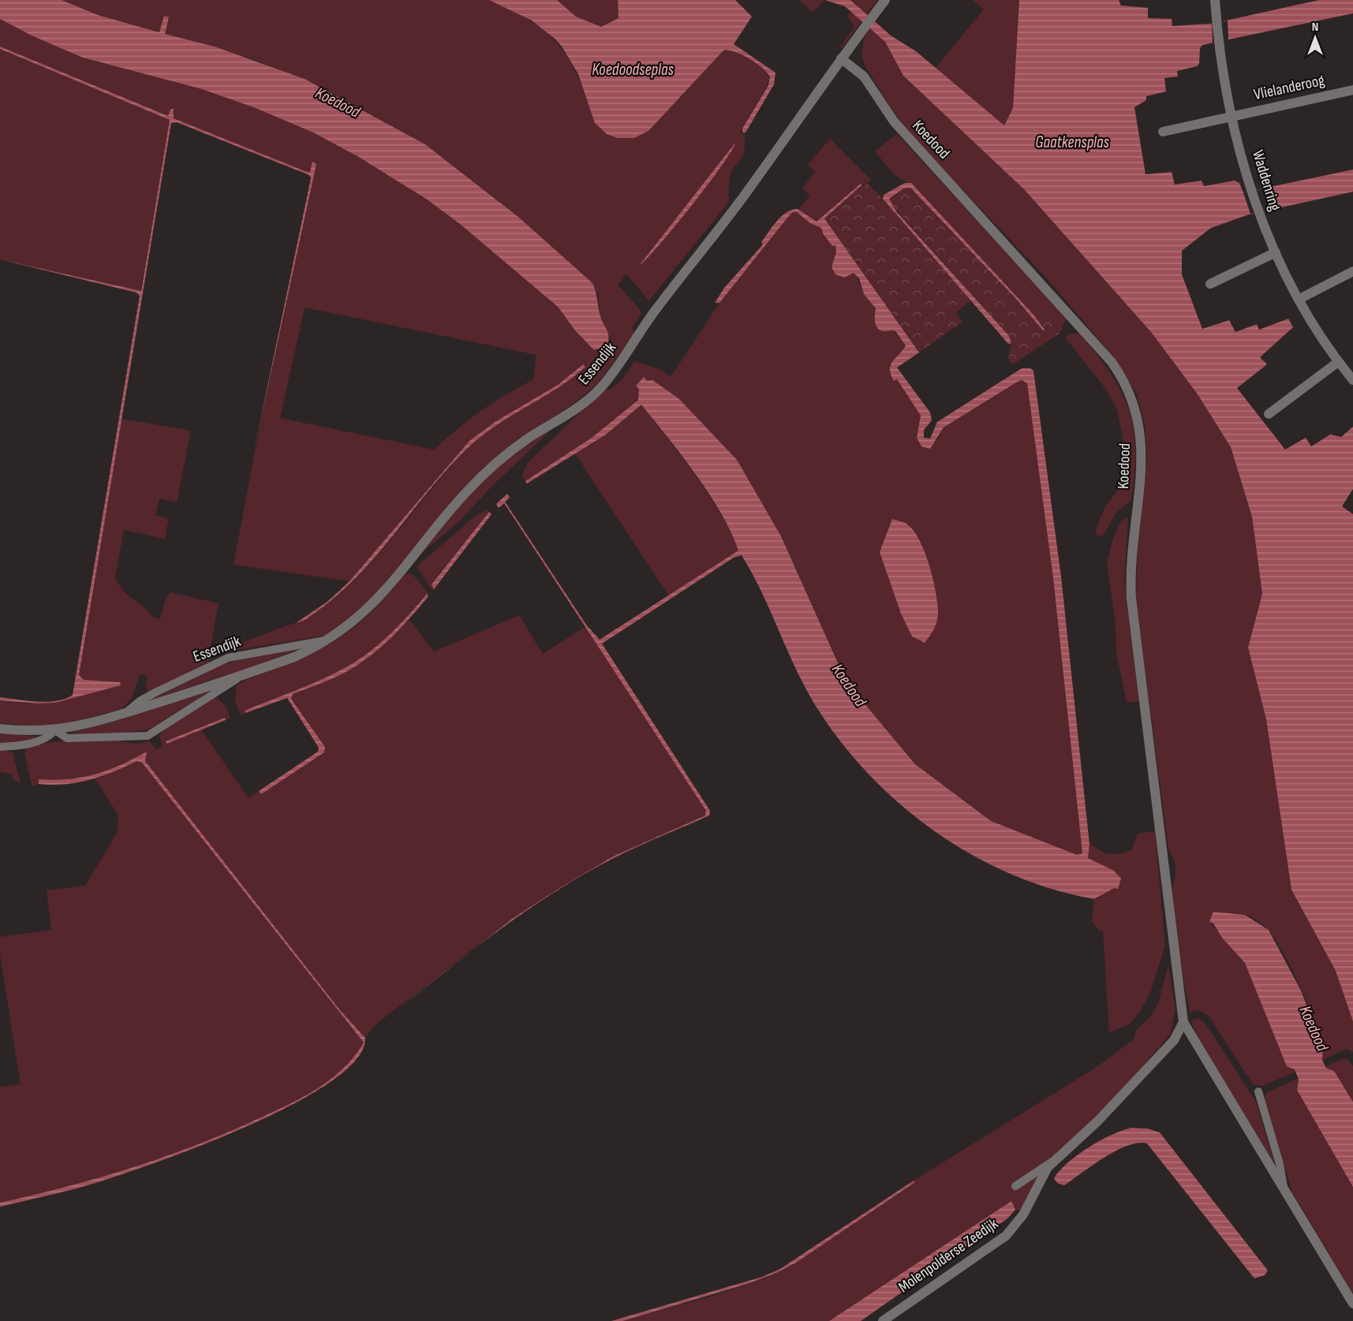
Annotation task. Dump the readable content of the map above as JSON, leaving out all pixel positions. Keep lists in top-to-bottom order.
{
  "streets": {
    "street": [
      "Vlielanderoog",
      "Koedood",
      "Waddenring",
      "Essendijk",
      "Molenpolderse Zeedijk"
    ]
  },
  "crossings": [
    ["Vlielanderoog", "Waddenring"],
    ["Koedood", "Essendijk"],
    ["Koedood", "Molenpolderse Zeedijk"]
  ],
  "water": ["Koedoodseplas", "Koedood", "Gaatkensplas"],
  "north": "top"
}
